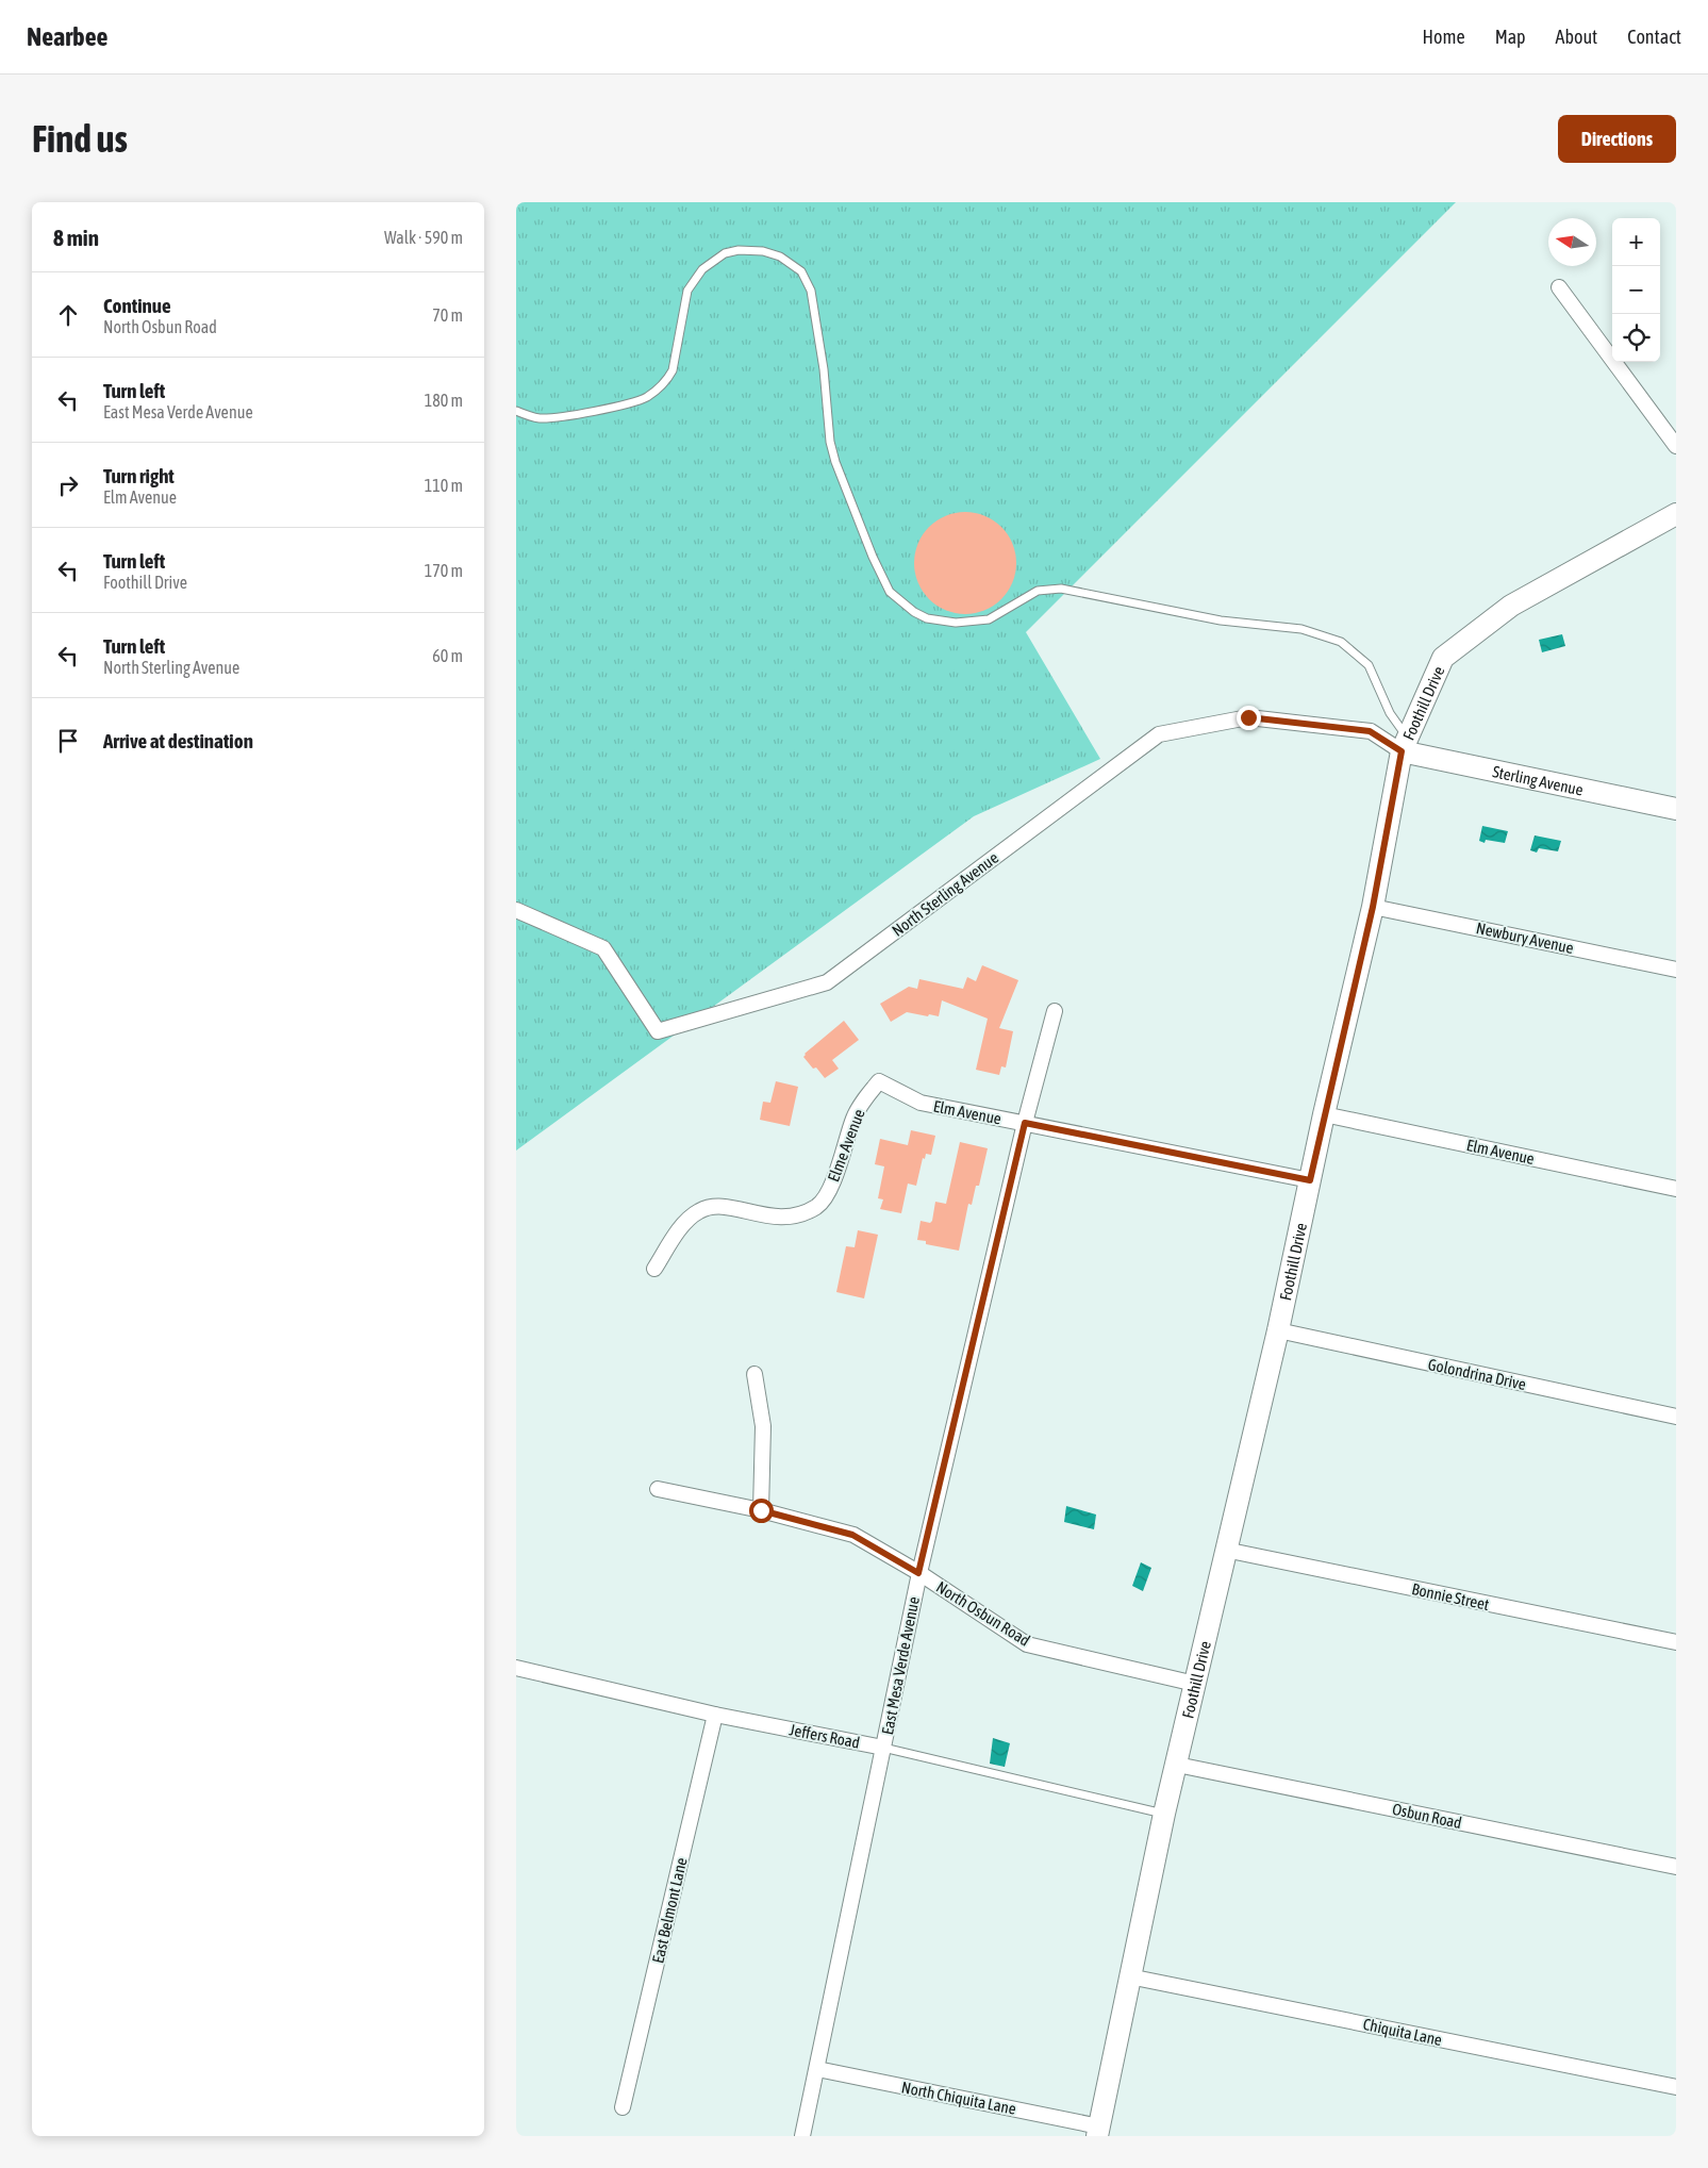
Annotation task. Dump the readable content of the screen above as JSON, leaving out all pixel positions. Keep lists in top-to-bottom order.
{
  "streets": {
    "street": [
      "Foothill Drive",
      "Sterling Avenue",
      "North Sterling Avenue",
      "Newbury Avenue",
      "Elm Avenue",
      "Elme Avenue",
      "Golondrina Drive",
      "Bonnie Street",
      "North Osbun Road",
      "East Mesa Verde Avenue",
      "Jeffers Road",
      "Osbun Road",
      "East Belmont Lane",
      "Chiquita Lane",
      "North Chiquita Lane"
    ]
  },
  "crossings": [
    ["Foothill Drive", "Sterling Avenue"],
    ["Foothill Drive", "North Sterling Avenue"],
    ["Foothill Drive", "Newbury Avenue"],
    ["Foothill Drive", "Elm Avenue"],
    ["Foothill Drive", "Golondrina Drive"],
    ["Foothill Drive", "Bonnie Street"],
    ["Foothill Drive", "North Osbun Road"],
    ["Foothill Drive", "Jeffers Road"],
    ["Foothill Drive", "Osbun Road"],
    ["Foothill Drive", "Chiquita Lane"],
    ["Foothill Drive", "North Chiquita Lane"],
    ["Sterling Avenue", "North Sterling Avenue"],
    ["Elm Avenue", "Elme Avenue"],
    ["Elm Avenue", "East Mesa Verde Avenue"],
    ["North Osbun Road", "East Mesa Verde Avenue"],
    ["East Mesa Verde Avenue", "Jeffers Road"],
    ["East Mesa Verde Avenue", "North Chiquita Lane"],
    ["Jeffers Road", "East Belmont Lane"]
  ],
  "north": "left",
  "page": {
    "header": "Nearbee",
    "nav": [
      "Home",
      "Map",
      "About",
      "Contact"
    ],
    "buttons": "Directions",
    "title": "Find us",
    "heading": ["8 min", "Walk · 590 m"],
    "map_buttons": ["+", "−"],
    "list": [
      ["Continue", "North Osbun Road", "70 m"],
      ["Turn left", "East Mesa Verde Avenue", "180 m"],
      ["Turn right", "Elm Avenue", "110 m"],
      ["Turn left", "Foothill Drive", "170 m"],
      ["Turn left", "North Sterling Avenue", "60 m"],
      "Arrive at destination"
    ]
  }
}
